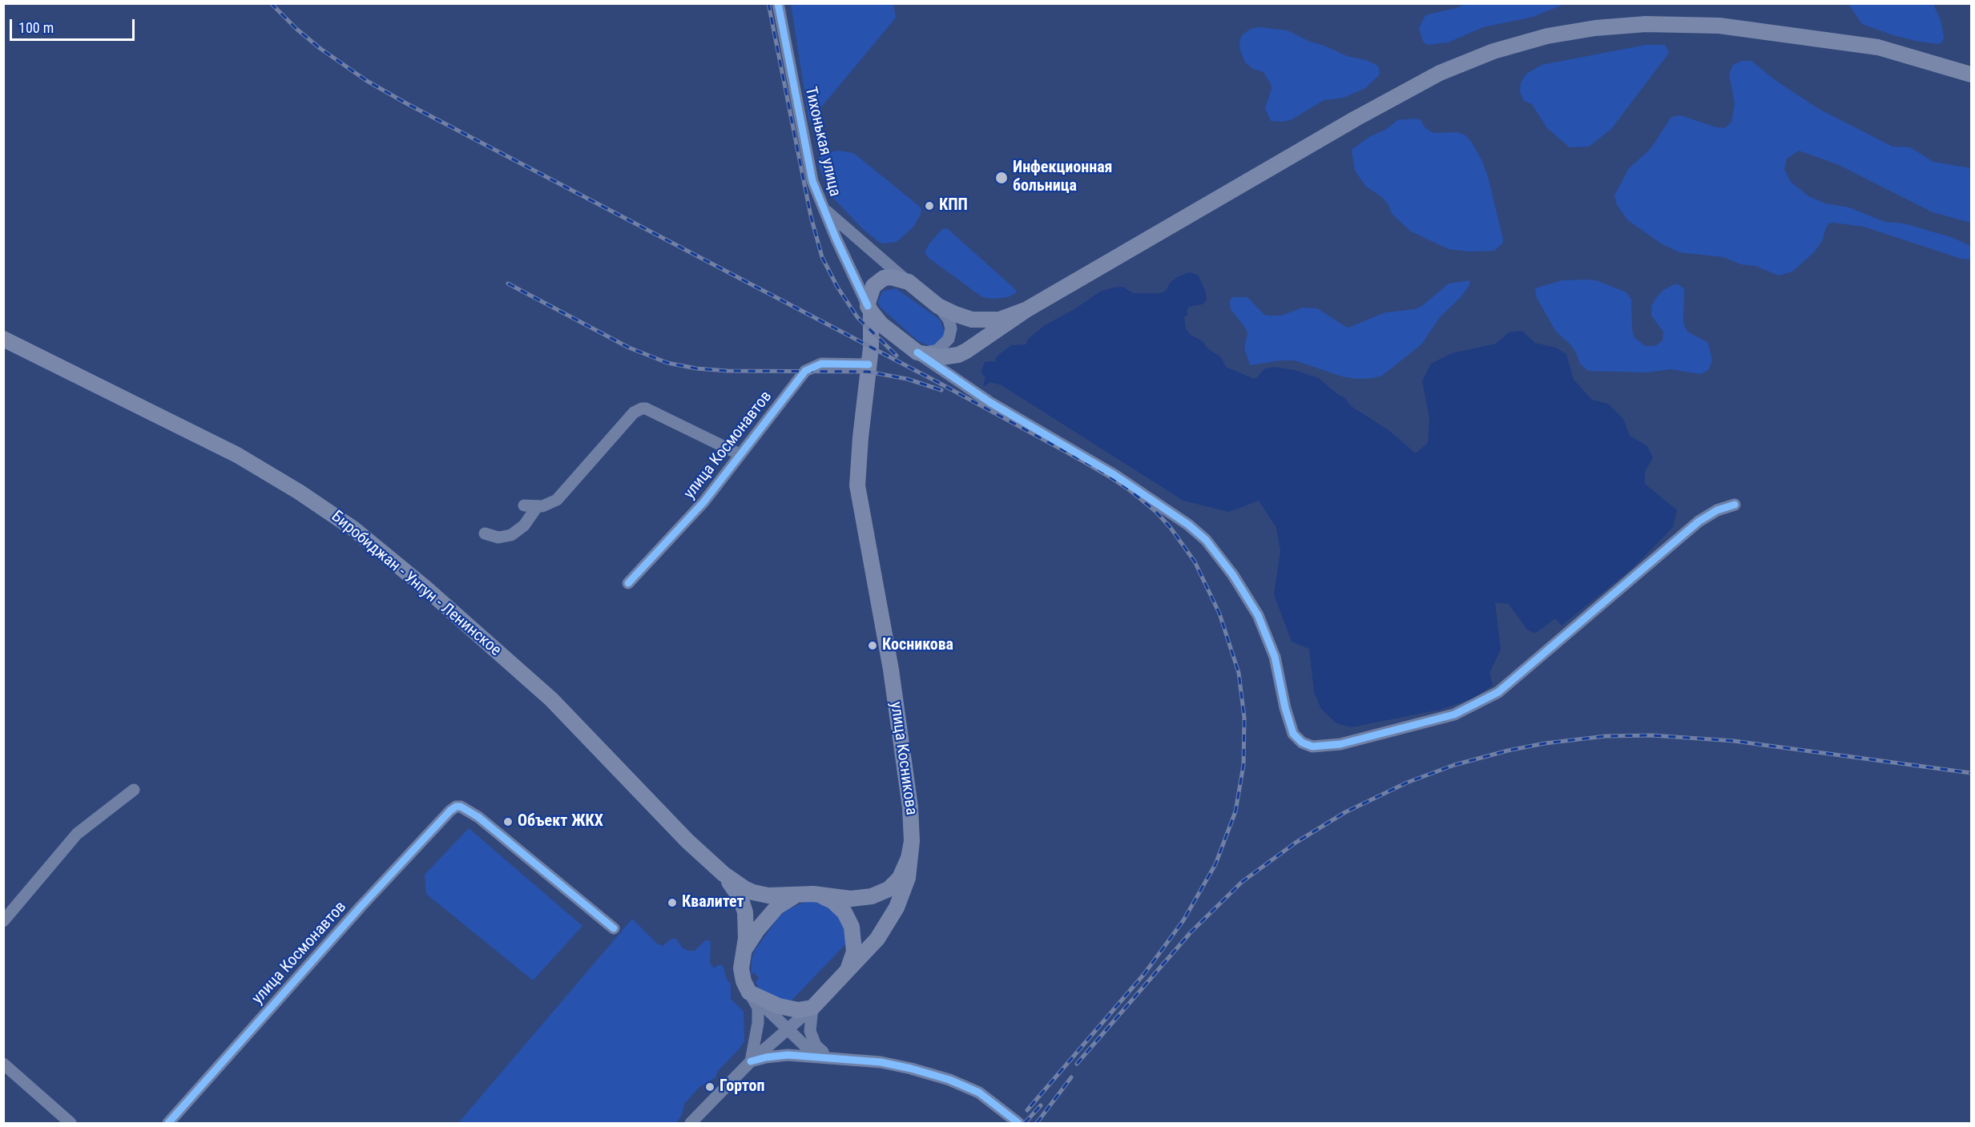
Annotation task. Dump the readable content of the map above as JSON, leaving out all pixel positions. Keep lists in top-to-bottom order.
{
  "streets": {
    "main road": ["Биробиджан - Унгун - Ленинское", "улица Косникова"],
    "street": ["Тихонькая улица", "улица Космонавтов"]
  },
  "crossings": [
    ["Тихонькая улица", "улица Косникова"],
    ["улица Космонавтов", "улица Косникова"]
  ],
  "places": [
    "Инфекционная больница",
    "КПП",
    "Косникова",
    "Объект ЖКХ",
    "Квалитет",
    "Гортоп"
  ],
  "scale_bar": "100 m"
}
